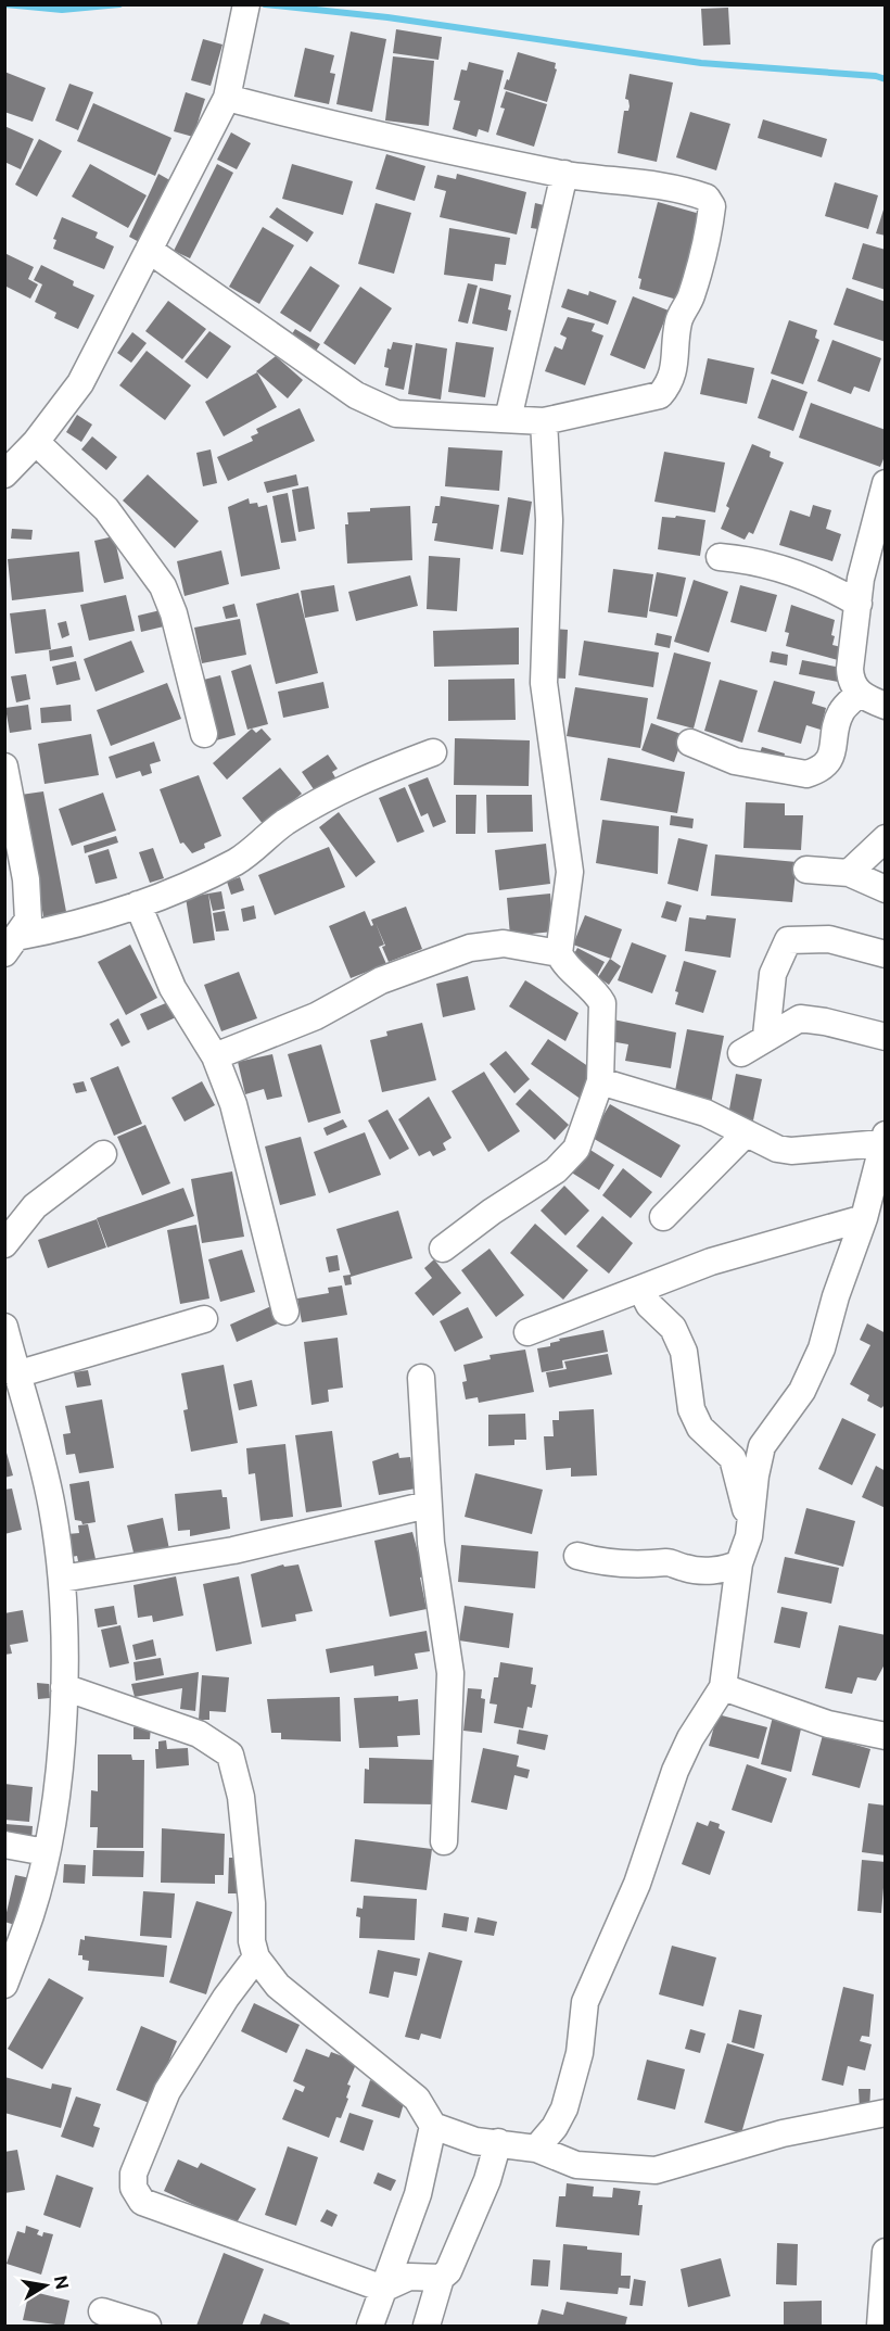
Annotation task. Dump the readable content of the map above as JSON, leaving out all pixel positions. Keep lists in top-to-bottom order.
{
  "north": "right"
}
